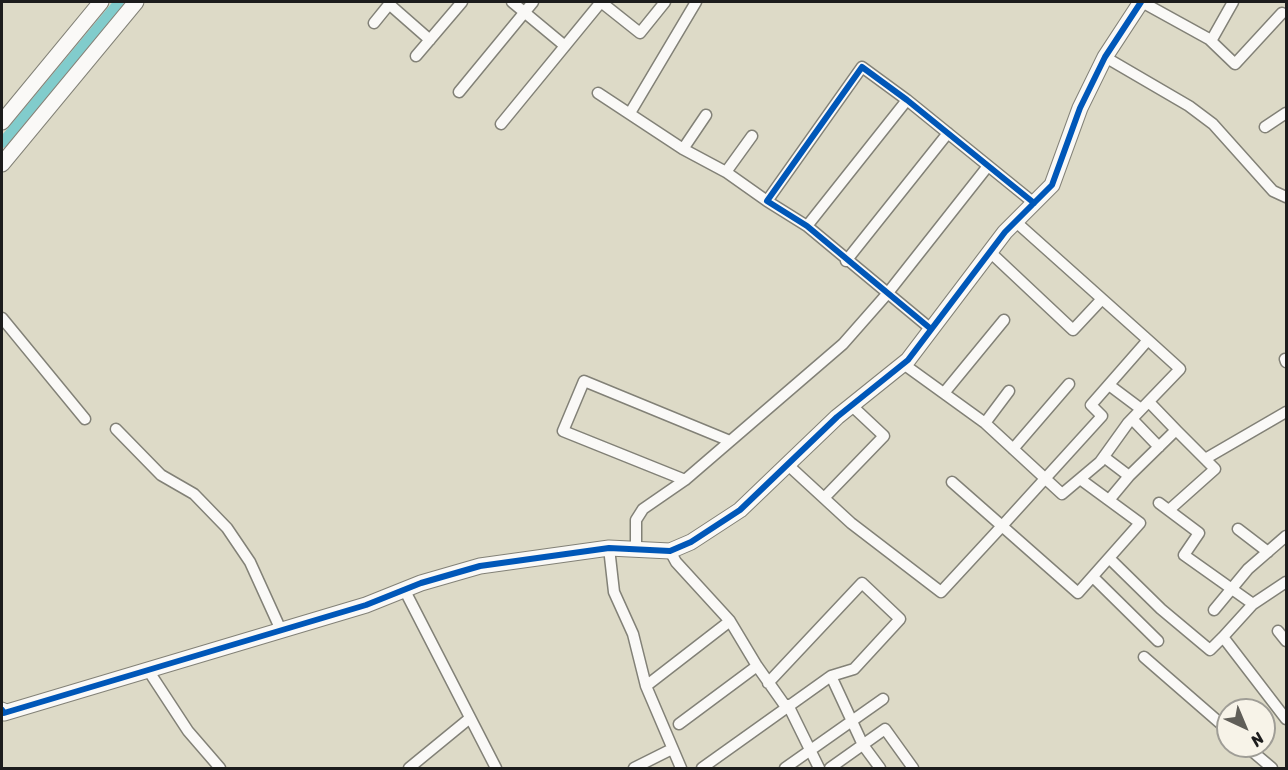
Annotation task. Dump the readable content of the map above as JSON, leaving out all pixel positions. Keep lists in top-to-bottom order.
{
  "north": "bottom right"
}
